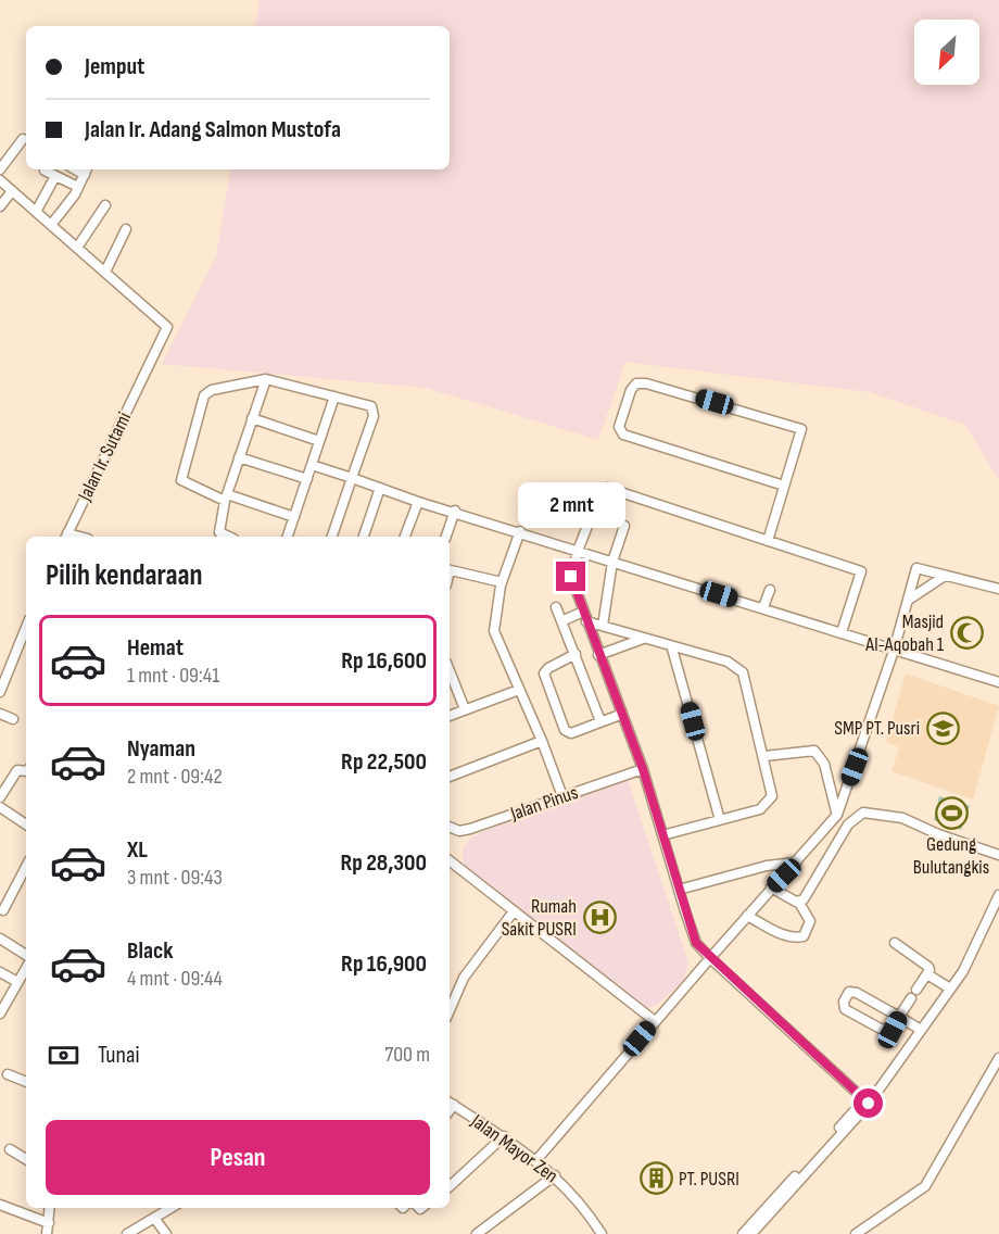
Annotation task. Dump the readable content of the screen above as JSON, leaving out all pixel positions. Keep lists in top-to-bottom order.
{
  "streets": {
    "street": ["Jalan Ir. Sutami", "Jalan Pinus", "Jalan Mayor Zen"]
  },
  "places": {
    "mosque": ["Masjid Al-Aqobah 1"],
    "school or university": ["SMP PT. Pusri"],
    "sports": ["Gedung Bulutangkis"],
    "hospital": ["Rumah Sakit PUSRI"],
    "building": ["PT. PUSRI"]
  },
  "north": "bottom left",
  "page": {
    "banner": ["Jemput", "Jalan Ir. Adang Salmon Mustofa"],
    "bubble": "2 mnt",
    "heading": "Pilih kendaraan",
    "list": [
      {
        "name": "Hemat",
        "note": "1 mnt · 09:41",
        "value": "Rp 16,600"
      },
      {
        "name": "Nyaman",
        "note": "2 mnt · 09:42",
        "value": "Rp 22,500"
      },
      {
        "name": "XL",
        "note": "3 mnt · 09:43",
        "value": "Rp 28,300"
      },
      {
        "name": "Black",
        "note": "4 mnt · 09:44",
        "value": "Rp 16,900"
      }
    ],
    "pay": ["Tunai", "700 m"],
    "buttons": "Pesan"
  }
}
